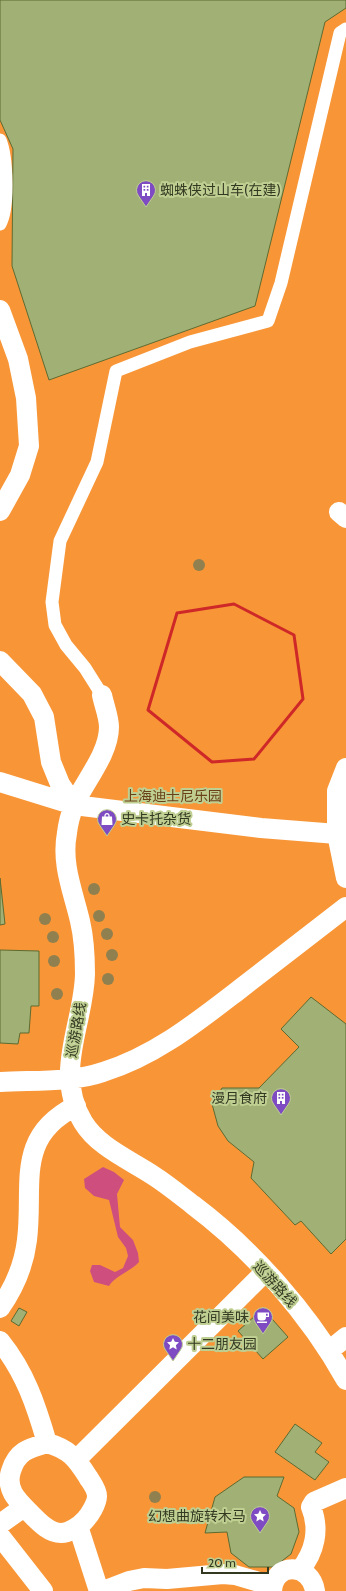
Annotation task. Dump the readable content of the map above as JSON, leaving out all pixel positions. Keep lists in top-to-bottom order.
{
  "streets": {
    "street": ["巡游路线"]
  },
  "parks": ["上海迪士尼乐园"],
  "places": {
    "building": ["蜘蛛侠过山车(在建)", "漫月食府"],
    "shop": ["史卡托杂货"],
    "cafe": ["花间美味"],
    "place": ["十二朋友园", "幻想曲旋转木马"]
  },
  "scale_bar": "20 m"
}
